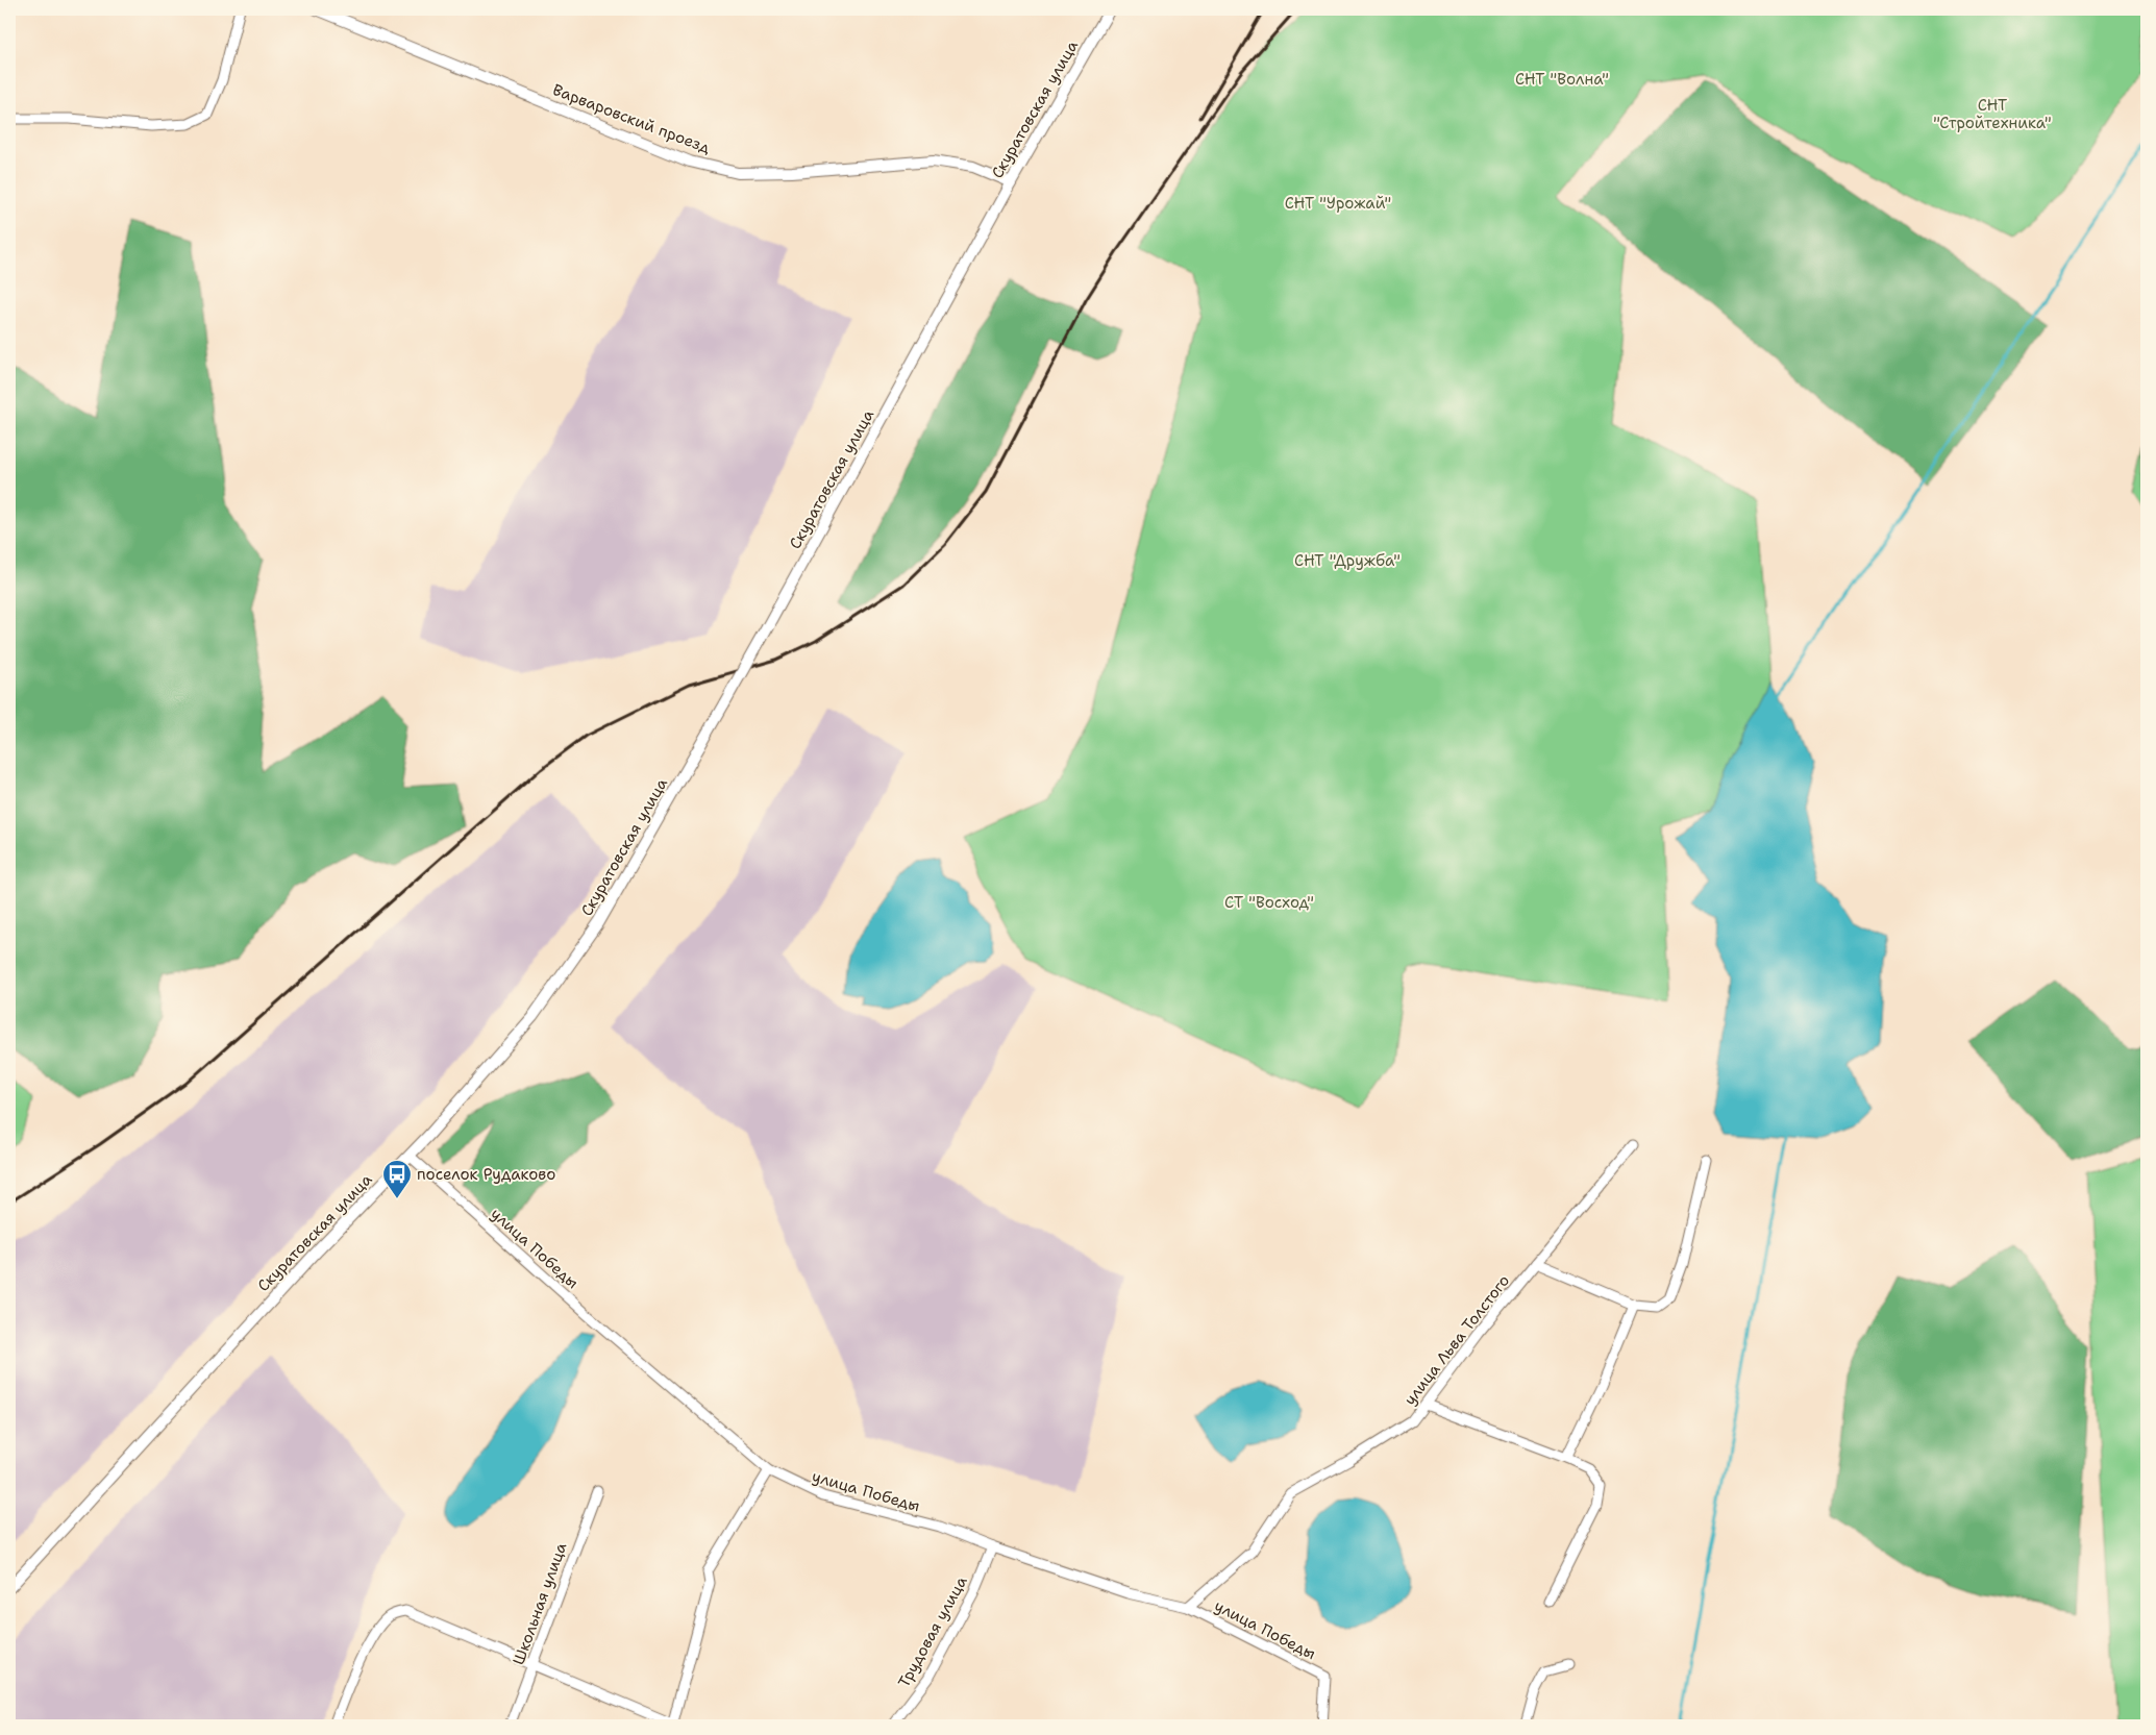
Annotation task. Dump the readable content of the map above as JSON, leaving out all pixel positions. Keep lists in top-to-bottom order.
{
  "streets": {
    "street": [
      "Скуратовская улица",
      "Варваровский проезд",
      "улица Победы",
      "улица Льва Толстого",
      "Школьная улица",
      "Трудовая улица"
    ]
  },
  "crossings": [
    ["Скуратовская улица", "Варваровский проезд"],
    ["Скуратовская улица", "улица Победы"],
    ["улица Победы", "улица Льва Толстого"],
    ["улица Победы", "Трудовая улица"]
  ],
  "parks": [
    "СНТ \"Волна\"",
    "СНТ \"Стройтехника\"",
    "СНТ \"Урожай\"",
    "СНТ \"Дружба\"",
    "СТ \"Восход\""
  ],
  "places": {
    "bus stop": ["поселок Рудаково"]
  }
}
